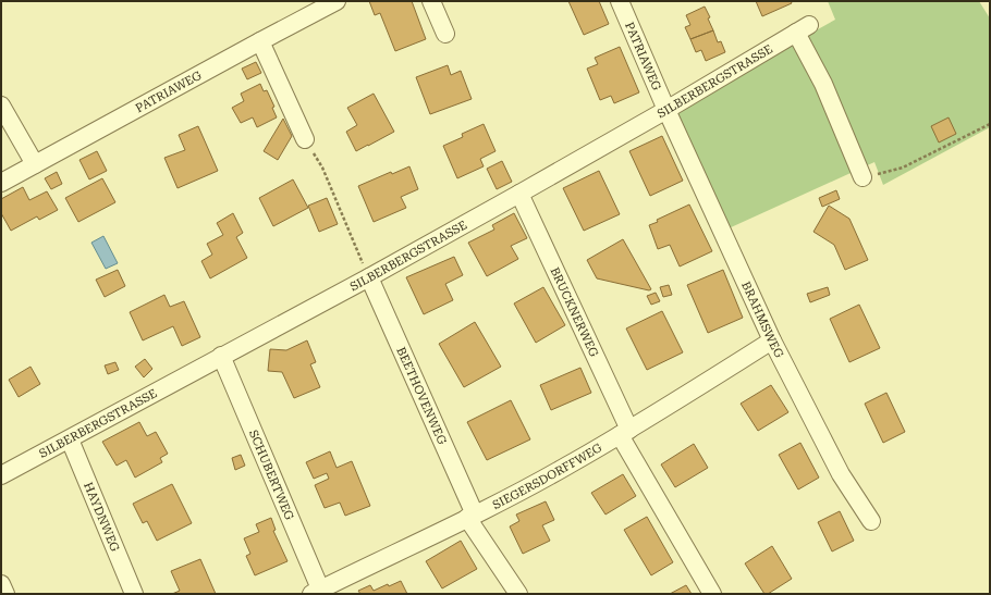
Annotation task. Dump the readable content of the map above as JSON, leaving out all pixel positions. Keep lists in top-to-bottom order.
{
  "streets": {
    "street": [
      "PATRIAWEG",
      "SILBERBERGSTRASSE",
      "BRUCKNERWEG",
      "BRAHMSWEG",
      "BEETHOVENWEG",
      "SCHUBERTWEG",
      "SIEGERSDORFFWEG",
      "HAYDNWEG"
    ]
  },
  "crossings": [
    ["PATRIAWEG", "SILBERBERGSTRASSE"],
    ["PATRIAWEG", "BRAHMSWEG"],
    ["SILBERBERGSTRASSE", "BRUCKNERWEG"],
    ["SILBERBERGSTRASSE", "BRAHMSWEG"],
    ["SILBERBERGSTRASSE", "BEETHOVENWEG"],
    ["SILBERBERGSTRASSE", "SCHUBERTWEG"],
    ["SILBERBERGSTRASSE", "HAYDNWEG"],
    ["BRUCKNERWEG", "SIEGERSDORFFWEG"],
    ["BRAHMSWEG", "SIEGERSDORFFWEG"],
    ["BEETHOVENWEG", "SIEGERSDORFFWEG"],
    ["SCHUBERTWEG", "SIEGERSDORFFWEG"]
  ]
}
